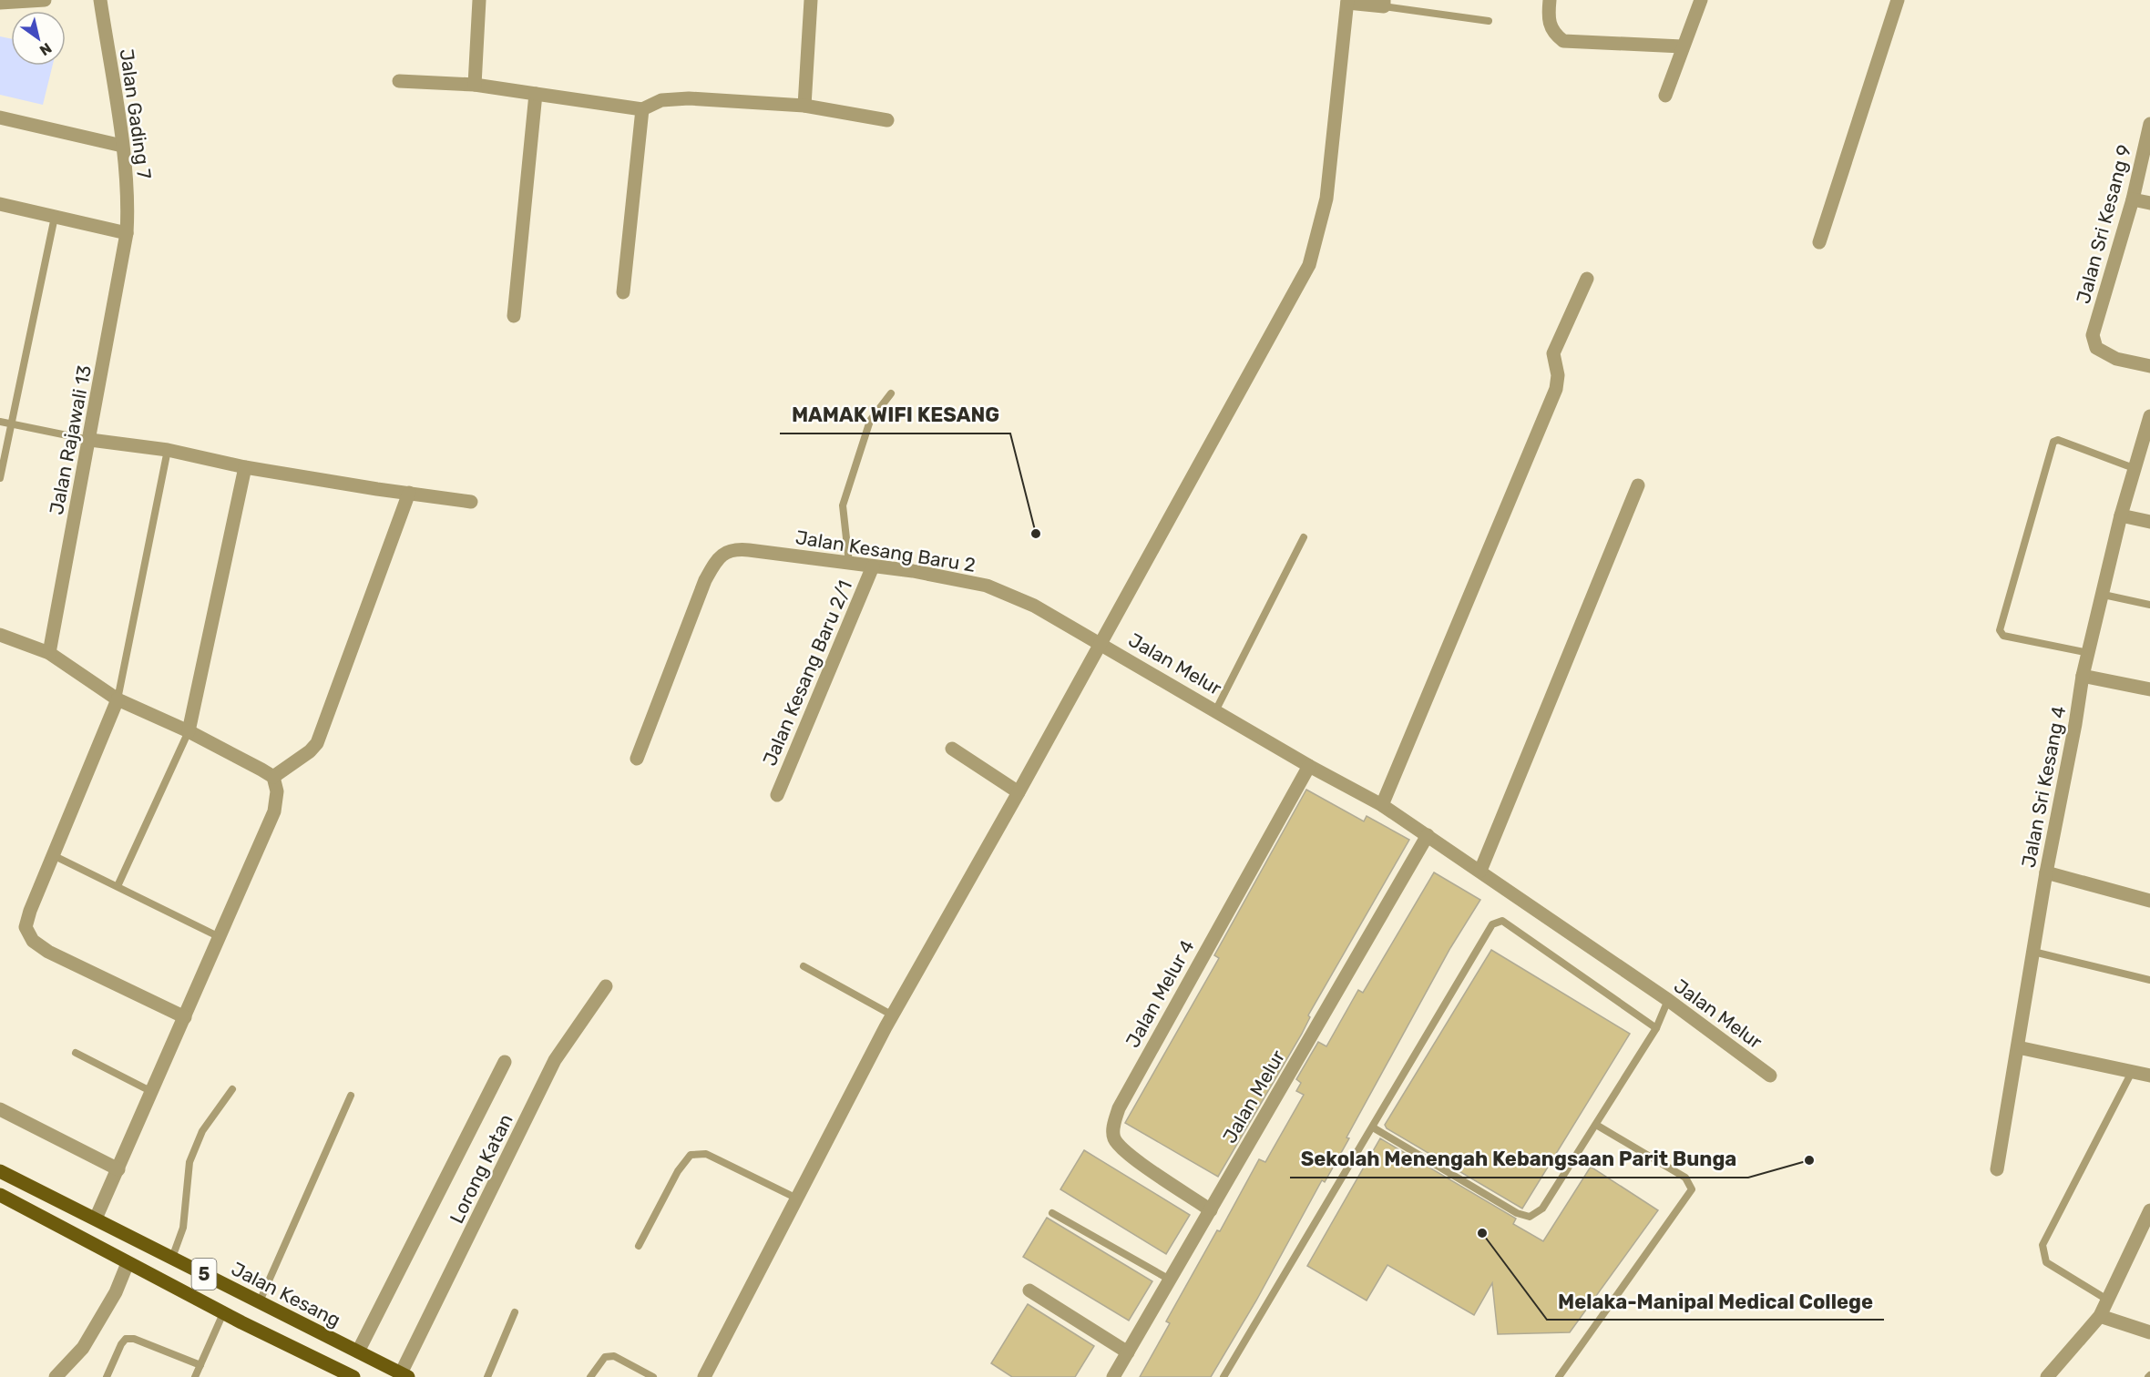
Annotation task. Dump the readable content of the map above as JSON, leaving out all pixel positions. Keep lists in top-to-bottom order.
{
  "streets": {
    "main road": ["5", "Jalan Kesang"],
    "street": [
      "Jalan Gading 7",
      "Jalan Sri Kesang 9",
      "Jalan Rajawali 13",
      "Jalan Kesang Baru 2",
      "Jalan Melur",
      "Jalan Kesang Baru 2/1",
      "Jalan Sri Kesang 4",
      "Jalan Melur 4",
      "Lorong Katan"
    ]
  },
  "crossings": [
    ["Jalan Gading 7", "Jalan Rajawali 13"],
    ["Jalan Kesang Baru 2", "Jalan Melur"],
    ["Jalan Kesang Baru 2", "Jalan Kesang Baru 2/1"],
    ["Jalan Melur", "Jalan Melur 4"],
    ["Lorong Katan", "Jalan Kesang"]
  ],
  "places": ["MAMAK WIFI KESANG", "Sekolah Menengah Kebangsaan Parit Bunga", "Melaka-Manipal Medical College"],
  "north": "bottom right"
}
